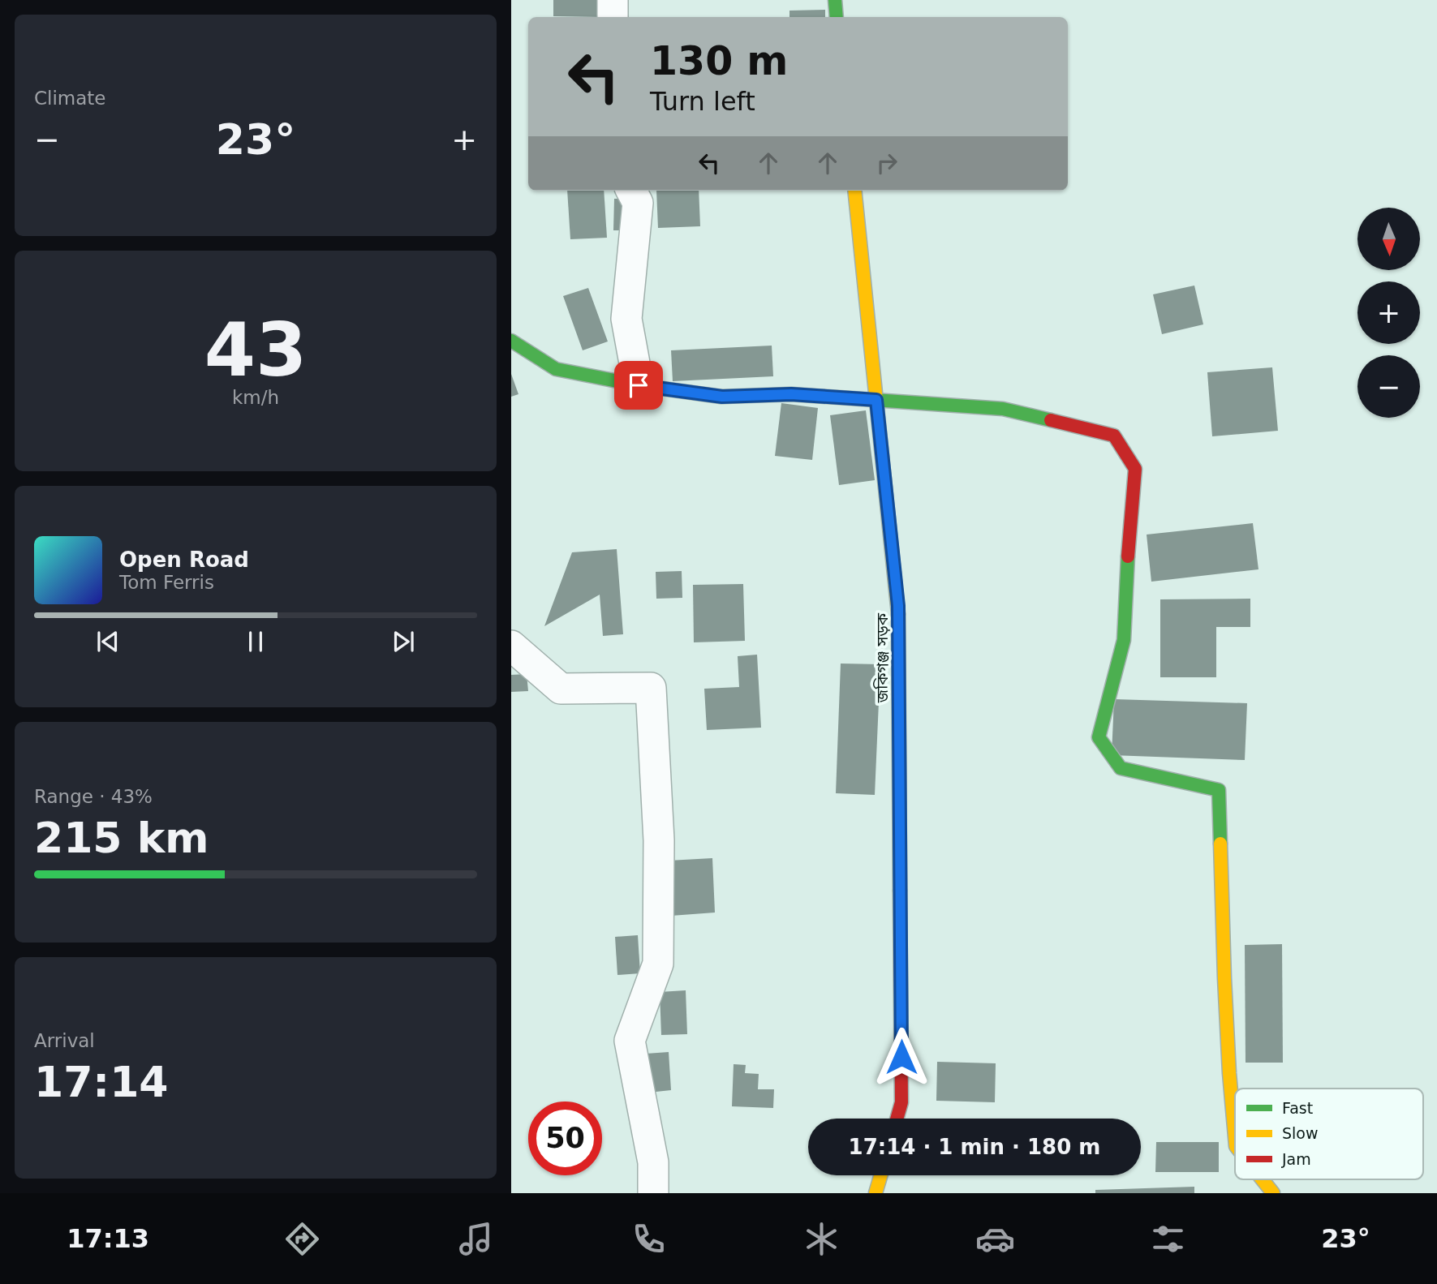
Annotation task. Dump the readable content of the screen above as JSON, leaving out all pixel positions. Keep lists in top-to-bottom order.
{
  "streets": {
    "street": ["জকিগঞ্জ সড়ক"]
  },
  "legend": ["Fast", "Slow", "Jam"],
  "north": "bottom",
  "page": {
    "tile": [
      "Climate",
      ["43", "km/h"],
      ["Range · 43%", "215 km"],
      ["Arrival", "17:14"]
    ],
    "turn": ["130 m", "Turn left"],
    "heat": ["−", "23°", "+"],
    "map_buttons": ["+", "−"],
    "song": ["Open Road", "Tom Ferris"],
    "limit": "50",
    "trip": "17:14 · 1 min · 180 m",
    "tabs": ["17:13", "23°"]
  }
}
